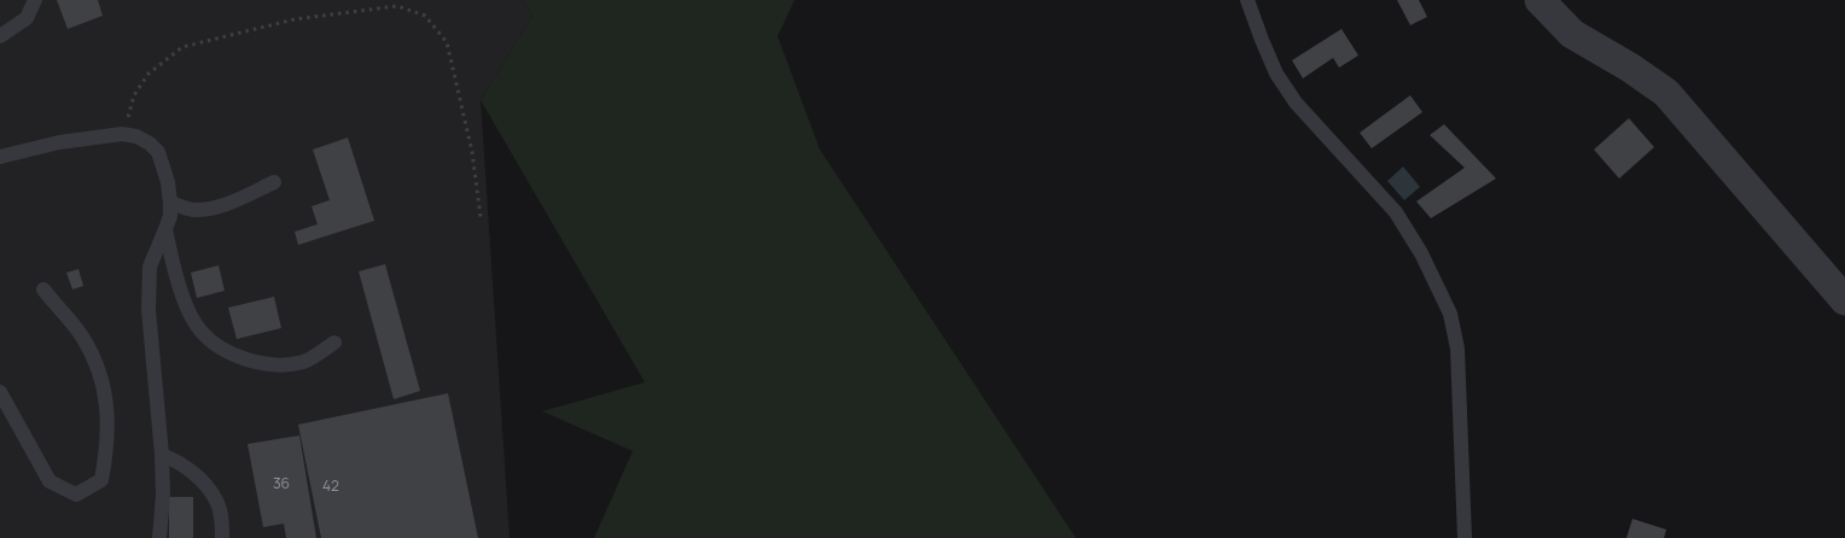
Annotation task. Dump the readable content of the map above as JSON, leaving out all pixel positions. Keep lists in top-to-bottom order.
{
  "house_numbers": ["36", "42"]
}
